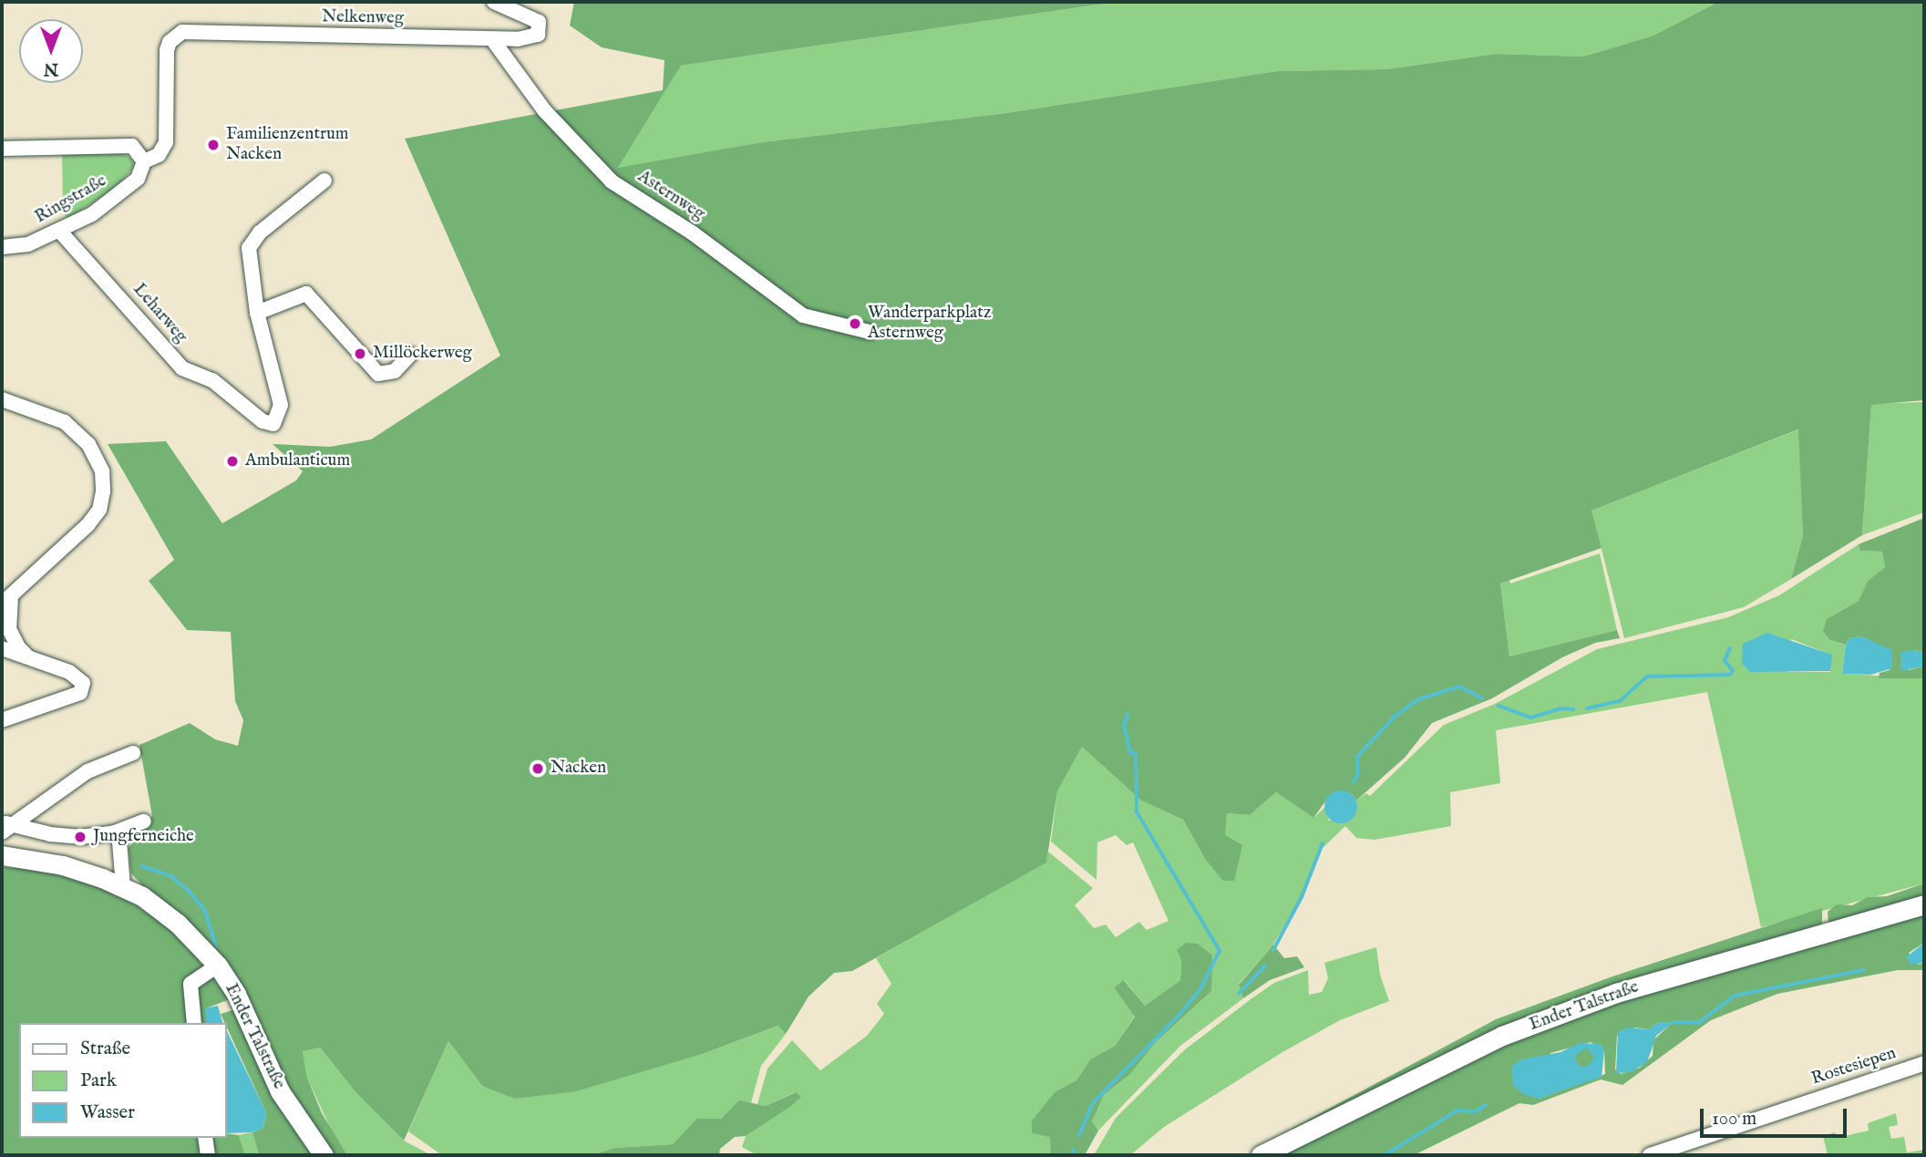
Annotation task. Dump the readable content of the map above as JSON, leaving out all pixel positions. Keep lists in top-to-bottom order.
{
  "streets": {
    "main road": ["Ender Talstraße"],
    "street": [
      "Nelkenweg",
      "Asternweg",
      "Ringstraße",
      "Leharweg",
      "Rostesiepen"
    ]
  },
  "crossings": [
    ["Nelkenweg", "Asternweg"],
    ["Nelkenweg", "Ringstraße"],
    ["Ringstraße", "Leharweg"]
  ],
  "places": [
    "Familienzentrum Nacken",
    "Wanderparkplatz Asternweg",
    "Millöckerweg",
    "Ambulanticum",
    "Nacken",
    "Jungferneiche"
  ],
  "legend": ["Straße", "Park", "Wasser"],
  "scale_bar": "100 m",
  "north": "bottom"
}
